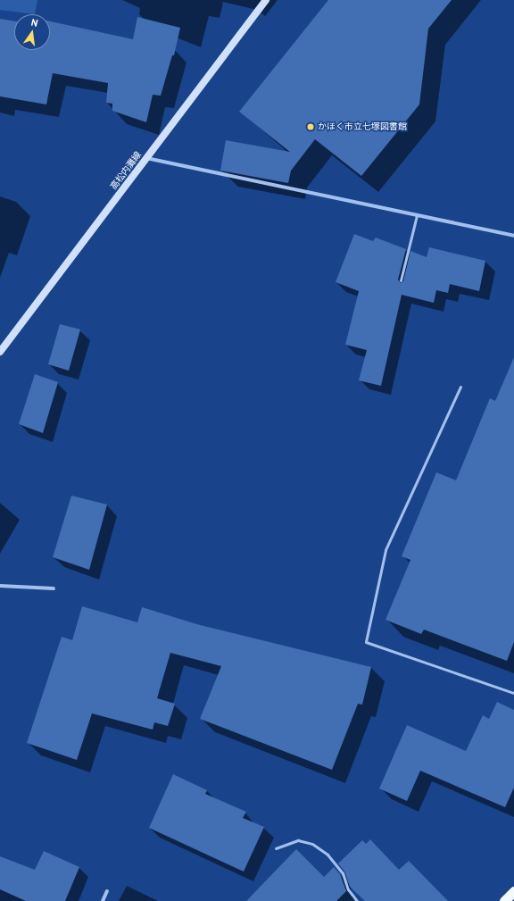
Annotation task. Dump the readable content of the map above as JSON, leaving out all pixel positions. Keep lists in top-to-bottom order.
{
  "streets": {
    "main road": ["高松内灘線"]
  },
  "places": ["かほく市立七塚図書館"],
  "north": "top"
}
